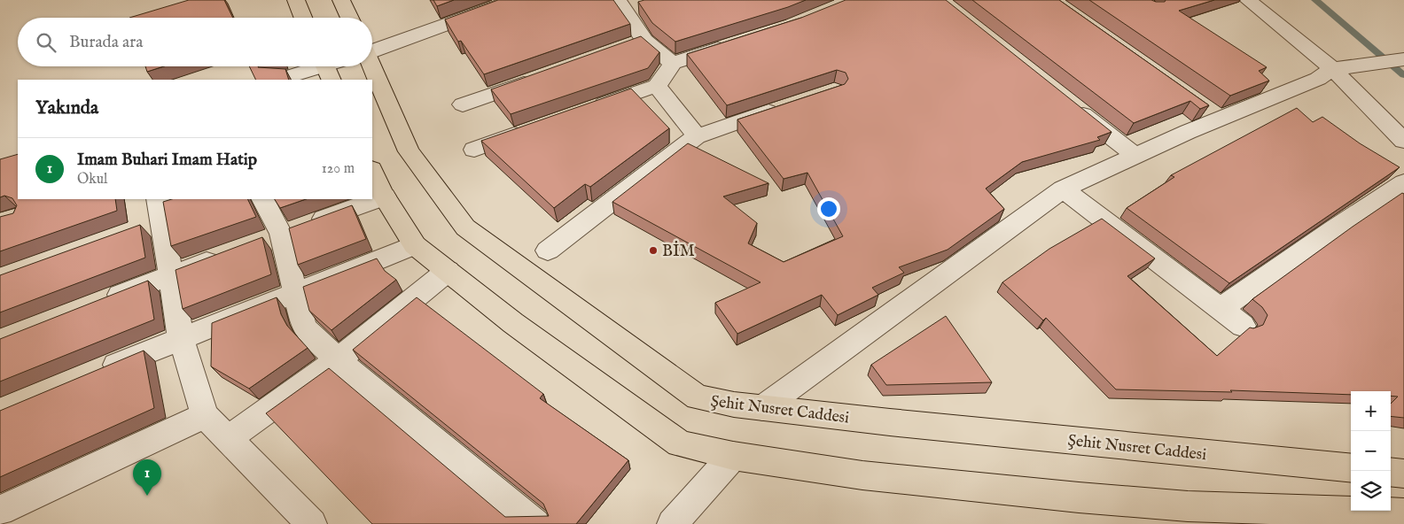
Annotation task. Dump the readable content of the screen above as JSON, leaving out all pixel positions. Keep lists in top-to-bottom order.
{
  "streets": {
    "main road": ["Şehit Nusret Caddesi"]
  },
  "places": ["BİM"],
  "page": {
    "search": "Burada ara",
    "heading": "Yakında",
    "list": [
      {
        "mark": "1",
        "name": "Imam Buhari Imam Hatip",
        "note": "Okul",
        "value": "120 m"
      }
    ],
    "map_buttons": ["+", "−"],
    "pins": "1"
  }
}
